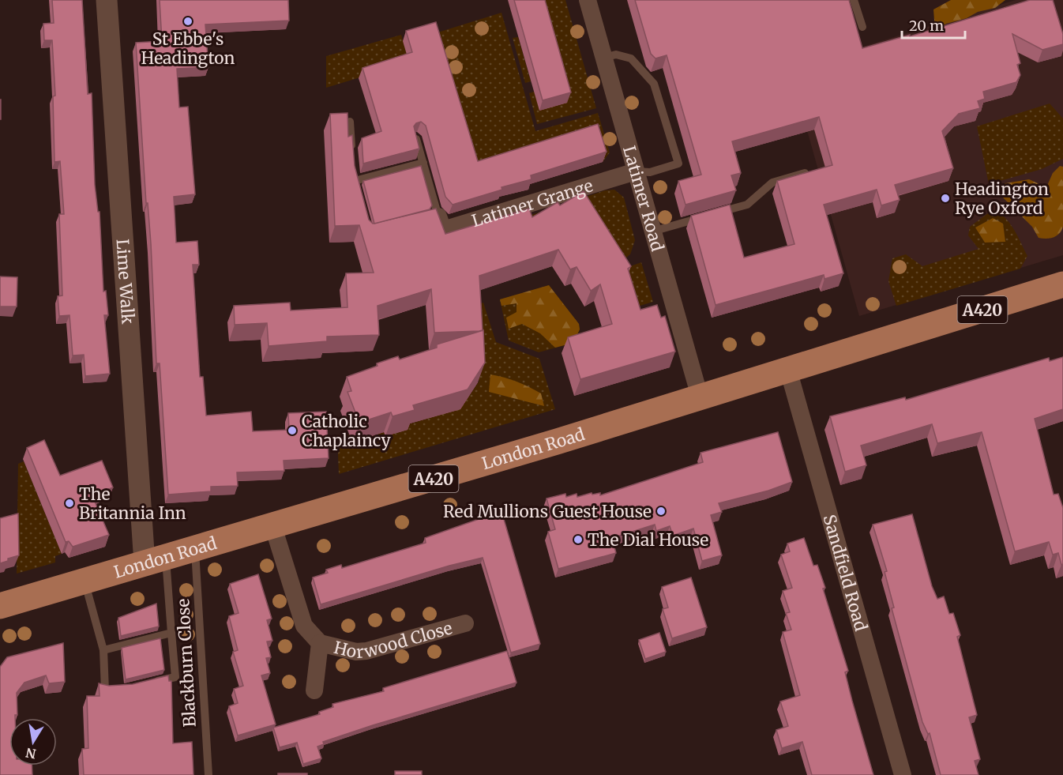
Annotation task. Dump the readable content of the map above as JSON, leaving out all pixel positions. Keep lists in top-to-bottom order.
{
  "streets": {
    "main road": ["A420", "London Road"],
    "street": [
      "Latimer Road",
      "Latimer Grange",
      "Lime Walk",
      "Sandfield Road",
      "Horwood Close"
    ],
    "lane": ["Blackburn Close"]
  },
  "crossings": [
    ["Latimer Road", "Latimer Grange"],
    ["Latimer Road", "London Road"],
    ["Lime Walk", "London Road"],
    ["London Road", "Sandfield Road"],
    ["London Road", "Horwood Close"],
    ["London Road", "Blackburn Close"]
  ],
  "places": [
    "St Ebbe's Headington",
    "Headington Rye Oxford",
    "Catholic Chaplaincy",
    "The Britannia Inn",
    "Red Mullions Guest House",
    "The Dial House"
  ],
  "scale_bar": "20 m",
  "north": "bottom"
}
